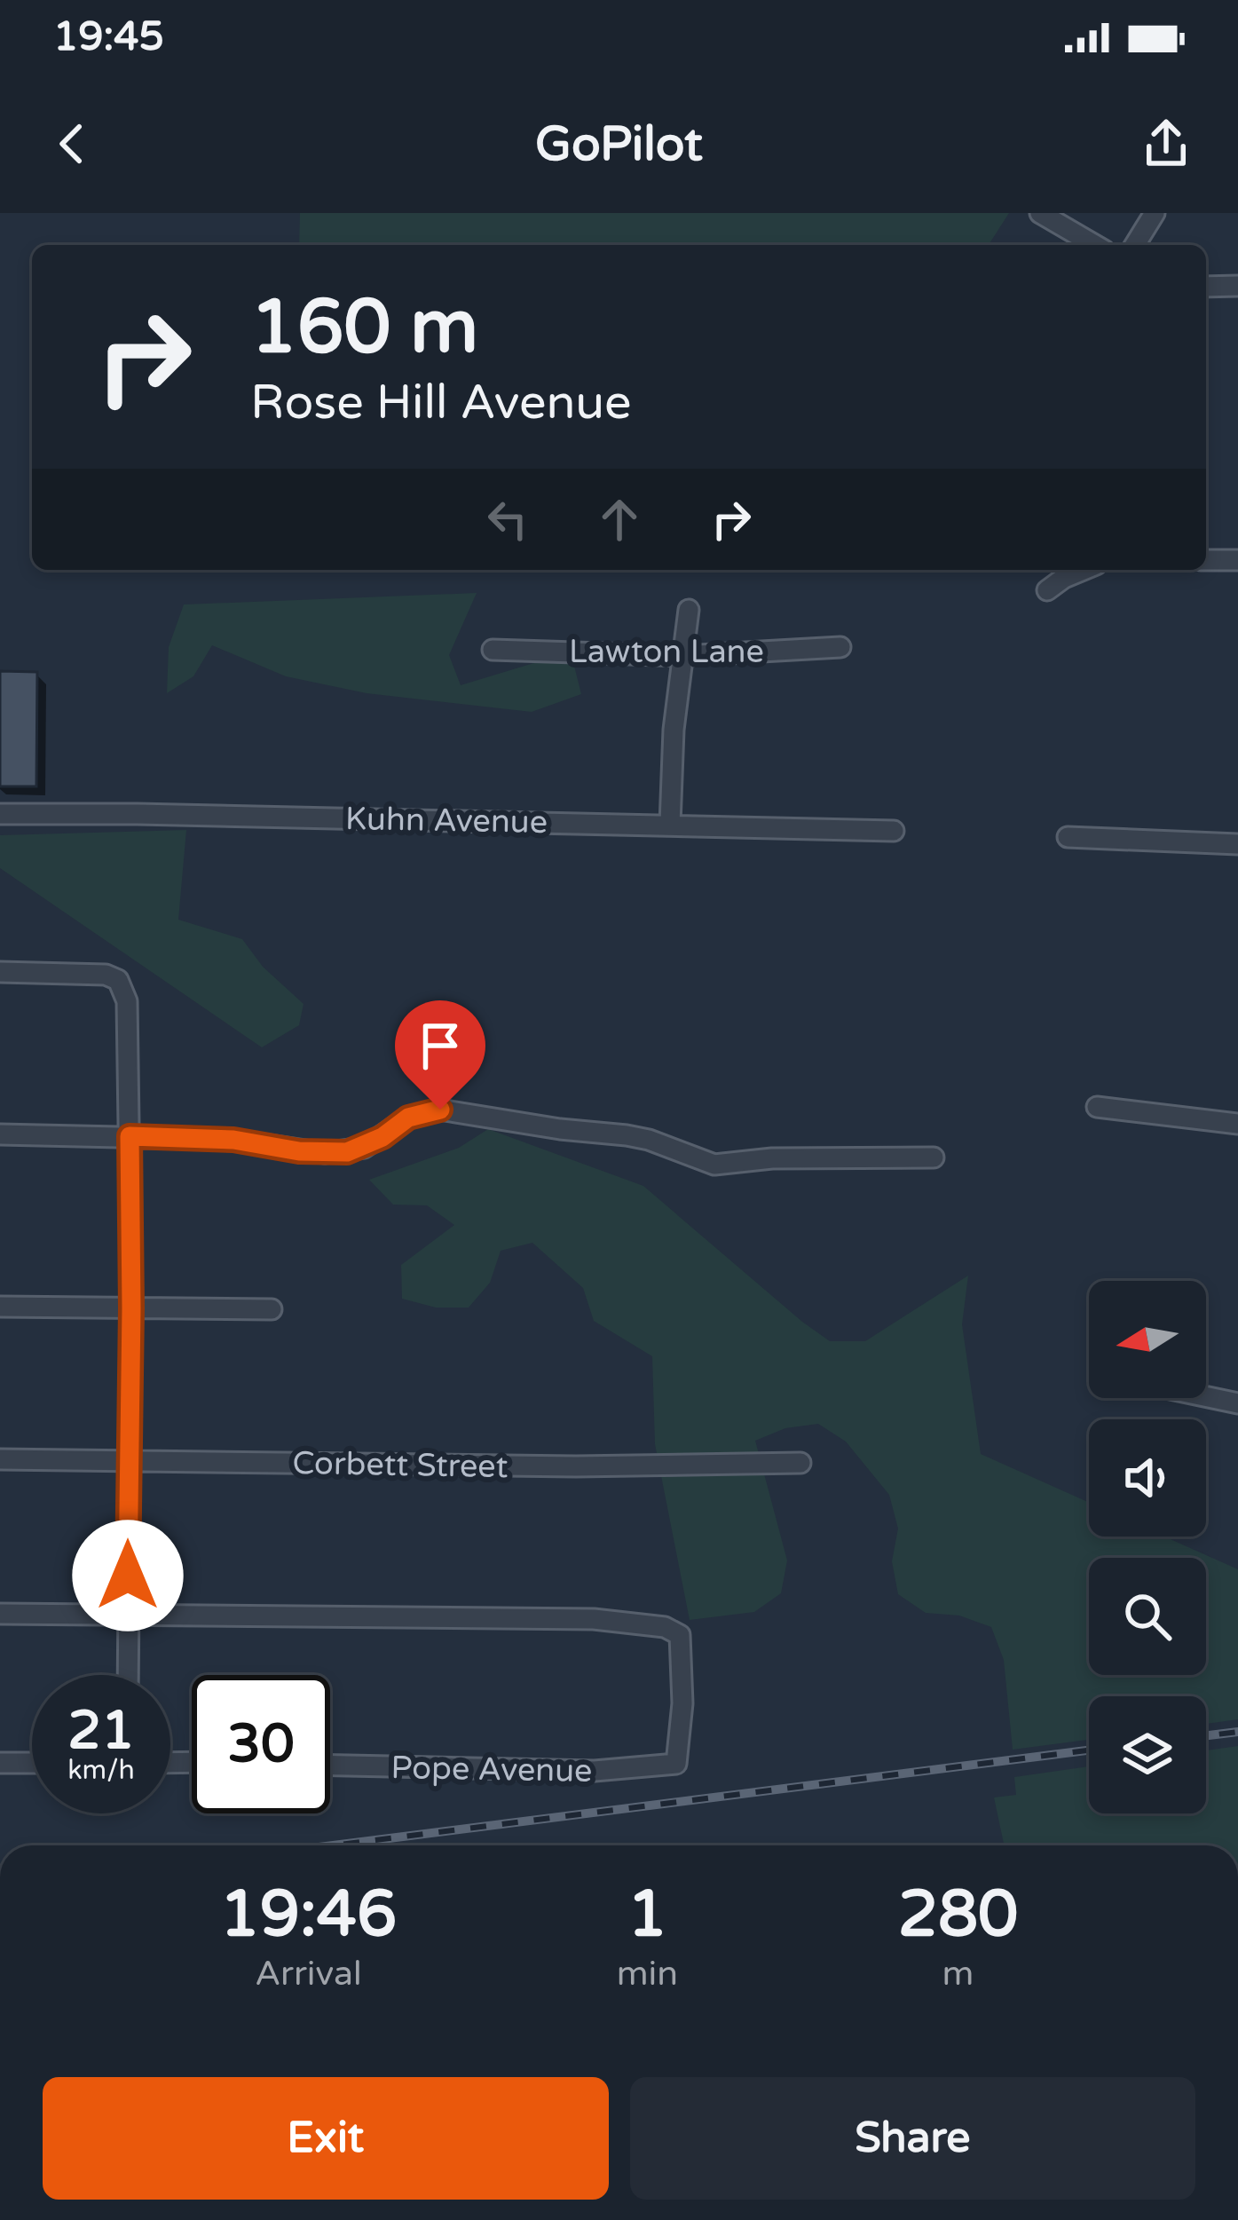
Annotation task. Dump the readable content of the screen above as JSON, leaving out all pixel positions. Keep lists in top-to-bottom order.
{
  "streets": {
    "street": [
      "Lawton Lane",
      "Kuhn Avenue",
      "Corbett Street",
      "Pope Avenue"
    ]
  },
  "north": "left",
  "page": {
    "status": "19:45",
    "header": "GoPilot",
    "turn": ["160 m", "Rose Hill Avenue"],
    "speed": "21 km/h",
    "limit": "30",
    "eta": [
      "19:46",
      "Arrival",
      "1",
      "min",
      "280",
      "m"
    ],
    "buttons": ["Exit", "Share"]
  }
}
